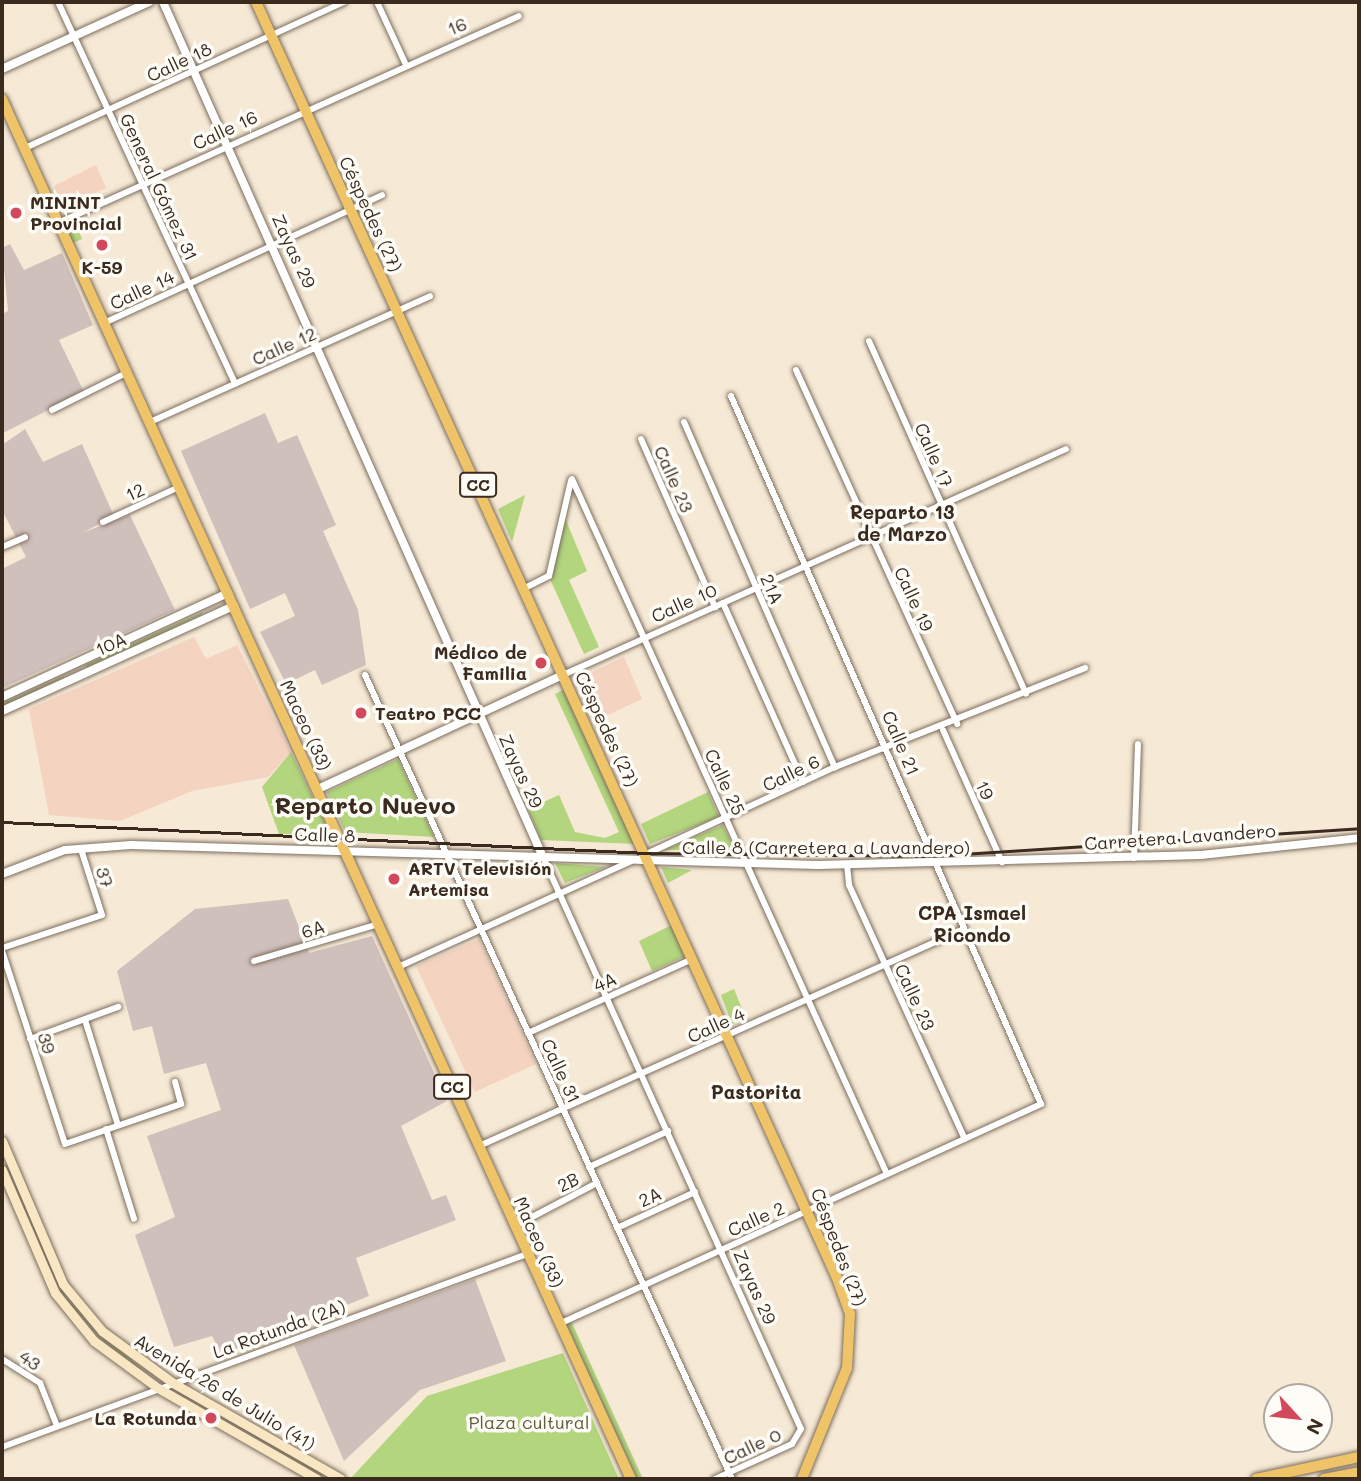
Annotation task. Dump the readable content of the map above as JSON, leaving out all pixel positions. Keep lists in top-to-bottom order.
{
  "streets": {
    "main road": [
      "Céspedes (27)",
      "CC",
      "Maceo (33)",
      "Avenida 26 de Julio (41)"
    ],
    "street": [
      "16",
      "Calle 18",
      "Calle 16",
      "General Gómez 31",
      "Zayas 29",
      "Calle 14",
      "Calle 12",
      "Calle 17",
      "Calle 23",
      "12",
      "21A",
      "Calle 19",
      "Calle 10",
      "10A",
      "Calle 21",
      "Calle 6",
      "Calle 25",
      "19",
      "Calle 8",
      "Carretera Lavandero",
      "Calle 8 (Carretera a Lavandero)",
      "37",
      "6A",
      "4A",
      "Calle 4",
      "39",
      "Calle 31",
      "2B",
      "2A",
      "Calle 2",
      "La Rotunda (2A)",
      "43",
      "Calle 0"
    ]
  },
  "crossings": [
    ["16", "Calle 16"],
    ["Calle 18", "General Gómez 31"],
    ["Calle 18", "Céspedes (27)"],
    ["Calle 18", "Zayas 29"],
    ["Calle 18", "Maceo (33)"],
    ["Calle 16", "General Gómez 31"],
    ["Calle 16", "Céspedes (27)"],
    ["Calle 16", "Zayas 29"],
    ["Calle 16", "Maceo (33)"],
    ["General Gómez 31", "Calle 14"],
    ["General Gómez 31", "Calle 12"],
    ["Céspedes (27)", "Calle 14"],
    ["Céspedes (27)", "Calle 12"],
    ["Céspedes (27)", "Calle 10"],
    ["Céspedes (27)", "Calle 6"],
    ["Céspedes (27)", "Calle 25"],
    ["Céspedes (27)", "Calle 8"],
    ["Céspedes (27)", "Calle 8 (Carretera a Lavandero)"],
    ["Céspedes (27)", "4A"],
    ["Céspedes (27)", "Calle 4"],
    ["Céspedes (27)", "Calle 2"],
    ["Zayas 29", "Calle 14"],
    ["Zayas 29", "Calle 12"],
    ["Zayas 29", "Calle 10"],
    ["Zayas 29", "Calle 8"],
    ["Zayas 29", "4A"],
    ["Zayas 29", "Calle 4"],
    ["Zayas 29", "2B"],
    ["Zayas 29", "2A"],
    ["Zayas 29", "Calle 2"],
    ["Zayas 29", "Calle 0"],
    ["Calle 14", "Maceo (33)"],
    ["Calle 12", "Maceo (33)"],
    ["Calle 17", "Calle 10"],
    ["Calle 17", "Calle 6"],
    ["Calle 23", "Calle 10"],
    ["Calle 23", "Calle 8 (Carretera a Lavandero)"],
    ["Calle 23", "Calle 4"],
    ["Calle 23", "Calle 2"],
    ["12", "Maceo (33)"],
    ["21A", "Calle 10"],
    ["21A", "Calle 6"],
    ["Calle 19", "Calle 10"],
    ["Calle 19", "Calle 6"],
    ["Calle 10", "Maceo (33)"],
    ["Calle 10", "Calle 21"],
    ["Calle 10", "Calle 25"],
    ["Calle 10", "Calle 31"],
    ["10A", "Maceo (33)"],
    ["Maceo (33)", "Calle 8"],
    ["Maceo (33)", "6A"],
    ["Maceo (33)", "Calle 4"],
    ["Maceo (33)", "2B"],
    ["Maceo (33)", "Calle 2"],
    ["Maceo (33)", "La Rotunda (2A)"],
    ["Calle 21", "Calle 6"],
    ["Calle 21", "Calle 8 (Carretera a Lavandero)"],
    ["Calle 21", "Calle 4"],
    ["Calle 21", "Calle 2"],
    ["Calle 6", "Calle 25"],
    ["Calle 6", "19"],
    ["Calle 6", "Calle 8"],
    ["Calle 6", "Calle 8 (Carretera a Lavandero)"],
    ["Calle 25", "Calle 8 (Carretera a Lavandero)"],
    ["Calle 25", "Calle 4"],
    ["Calle 25", "Calle 2"],
    ["19", "Carretera Lavandero"],
    ["19", "Calle 8 (Carretera a Lavandero)"],
    ["Calle 8", "Calle 8 (Carretera a Lavandero)"],
    ["Calle 8", "37"],
    ["Calle 8", "Calle 31"],
    ["Carretera Lavandero", "Calle 8 (Carretera a Lavandero)"],
    ["37", "39"],
    ["4A", "Calle 31"],
    ["Calle 4", "Calle 31"],
    ["Calle 31", "2B"],
    ["Calle 31", "2A"],
    ["Calle 31", "Calle 2"],
    ["Calle 31", "Calle 0"],
    ["La Rotunda (2A)", "43"],
    ["La Rotunda (2A)", "Avenida 26 de Julio (41)"]
  ],
  "districts": [
    "Reparto 13 de Marzo",
    "Reparto Nuevo",
    "CPA Ismael Ricondo",
    "Pastorita"
  ],
  "parks": ["Plaza cultural"],
  "places": [
    "MININT Provincial",
    "K-59",
    "Médico de Familia",
    "Teatro PCC",
    "ARTV Televisión Artemisa",
    "La Rotunda"
  ],
  "north": "bottom right"
}
